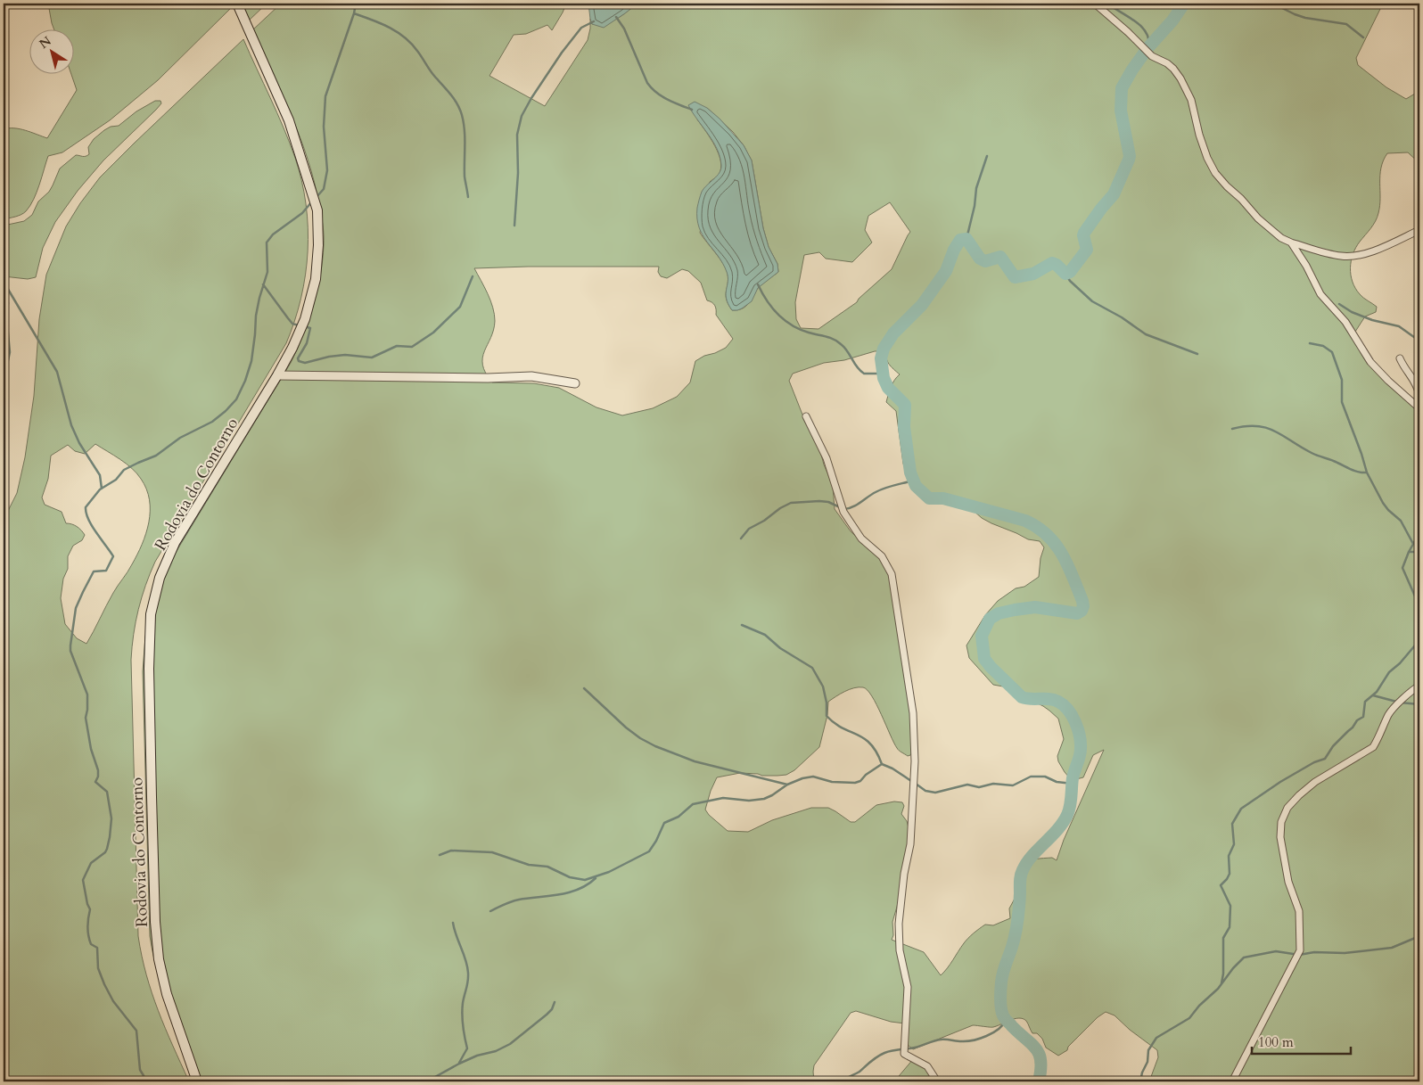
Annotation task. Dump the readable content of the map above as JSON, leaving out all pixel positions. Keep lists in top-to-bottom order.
{
  "streets": {
    "main road": ["Rodovia do Contorno"]
  },
  "scale_bar": "100 m",
  "north": "top left"
}
